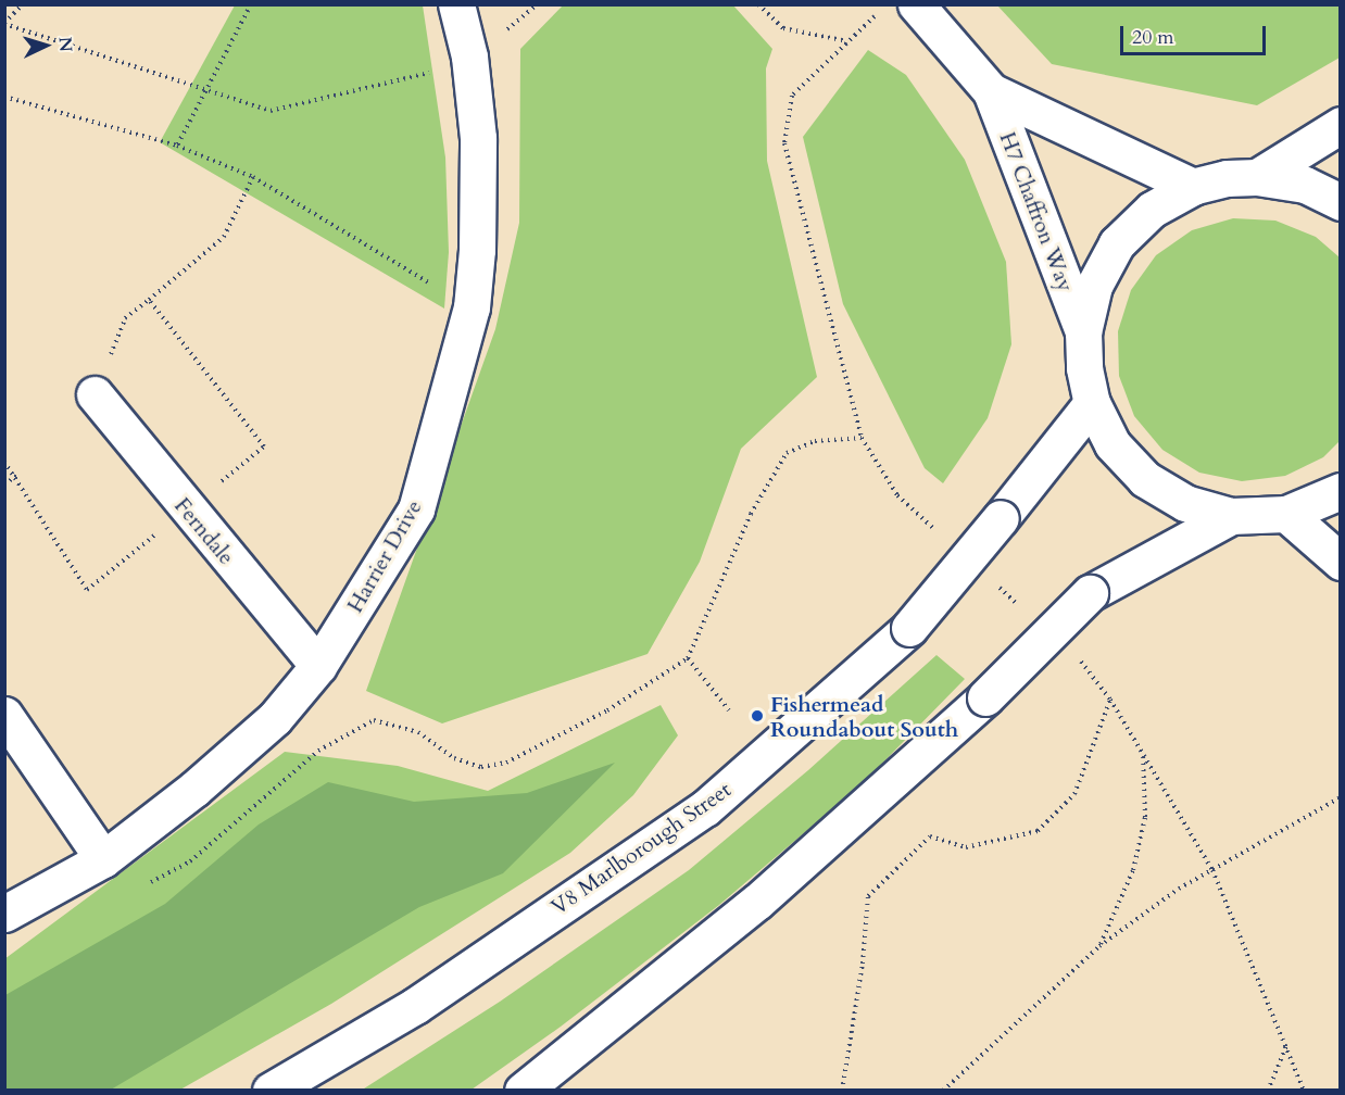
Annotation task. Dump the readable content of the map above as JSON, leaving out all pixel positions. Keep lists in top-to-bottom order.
{
  "streets": {
    "main road": [
      "H7 Chaffron Way",
      "Ferndale",
      "Harrier Drive",
      "V8 Marlborough Street"
    ]
  },
  "crossings": [
    ["Ferndale", "Harrier Drive"]
  ],
  "places": ["Fishermead Roundabout South"],
  "scale_bar": "20 m",
  "north": "right"
}
